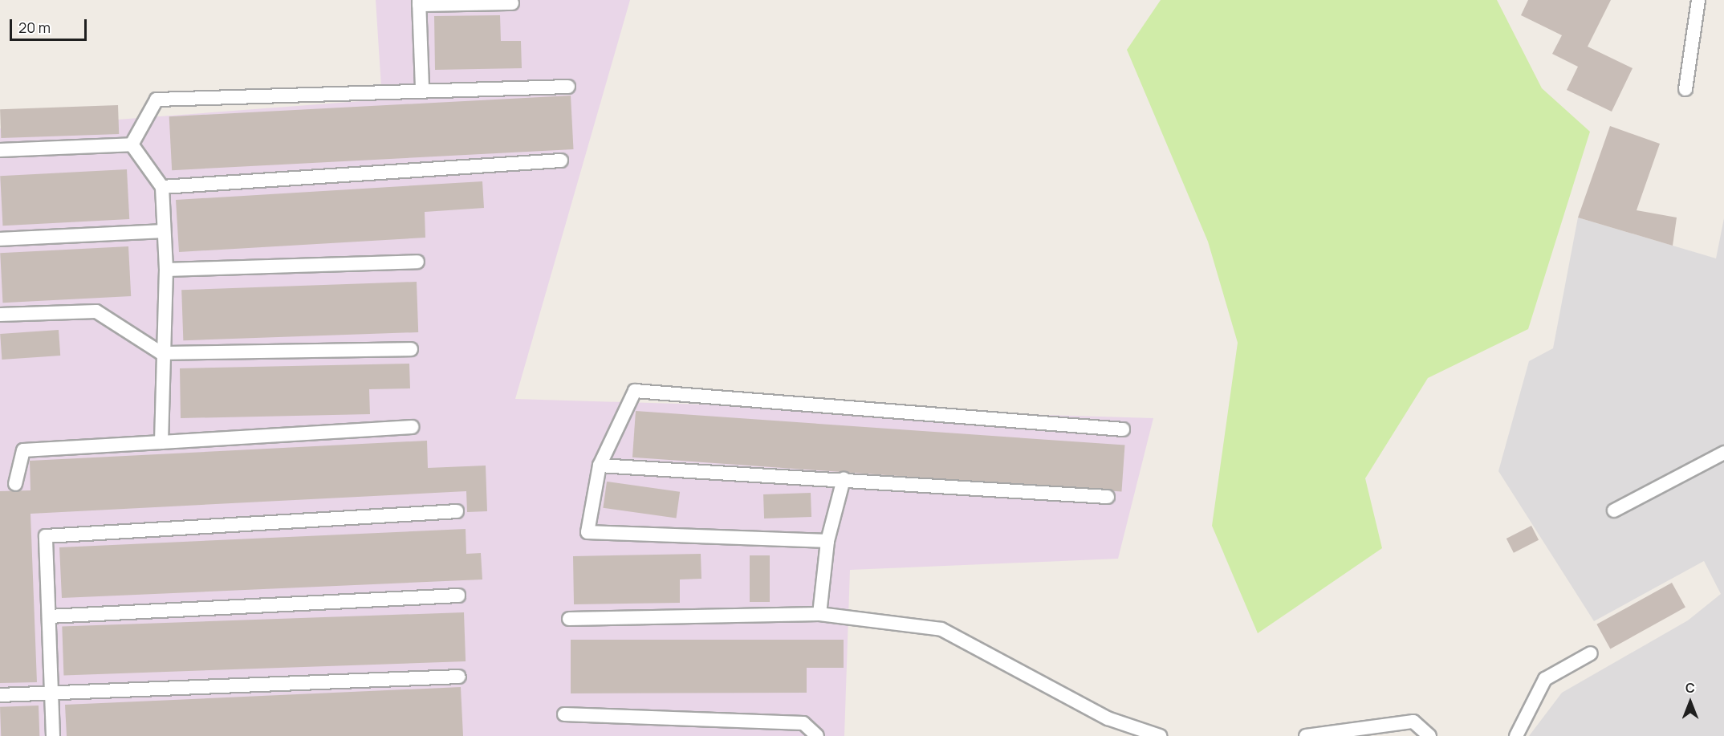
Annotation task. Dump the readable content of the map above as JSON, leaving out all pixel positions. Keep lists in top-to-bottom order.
{
  "scale_bar": "20 m",
  "north": "top"
}
